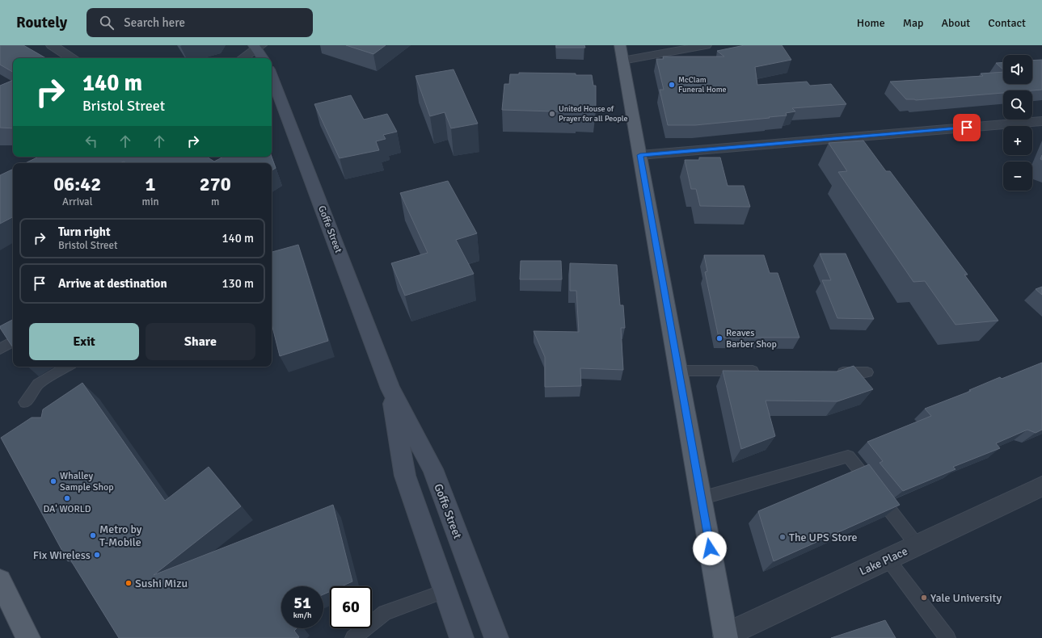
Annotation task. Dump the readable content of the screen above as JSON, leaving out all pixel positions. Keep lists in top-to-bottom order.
{
  "streets": {
    "main road": ["Goffe Street"],
    "street": ["Lake Place"]
  },
  "places": [
    "McClam Funeral Home",
    "United House of Prayer for all People",
    "Reaves Barber Shop",
    "Whalley Sample Shop",
    "DA' WORLD",
    "Metro by T-Mobile",
    "The UPS Store",
    "Fix Wireless",
    "Sushi Mizu",
    "Yale University"
  ],
  "page": {
    "header": "Routely",
    "search": "Search here",
    "nav": [
      "Home",
      "Map",
      "About",
      "Contact"
    ],
    "map_buttons": ["+", "−"],
    "turn": ["140 m", "Bristol Street"],
    "eta": [
      "06:42",
      "Arrival",
      "1",
      "min",
      "270",
      "m"
    ],
    "list": [
      {
        "name": "Turn right",
        "note": "Bristol Street",
        "value": "140 m"
      },
      {
        "name": "Arrive at destination",
        "value": "130 m"
      }
    ],
    "buttons": ["Exit", "Share"],
    "speed": "51 km/h",
    "limit": "60"
  }
}
